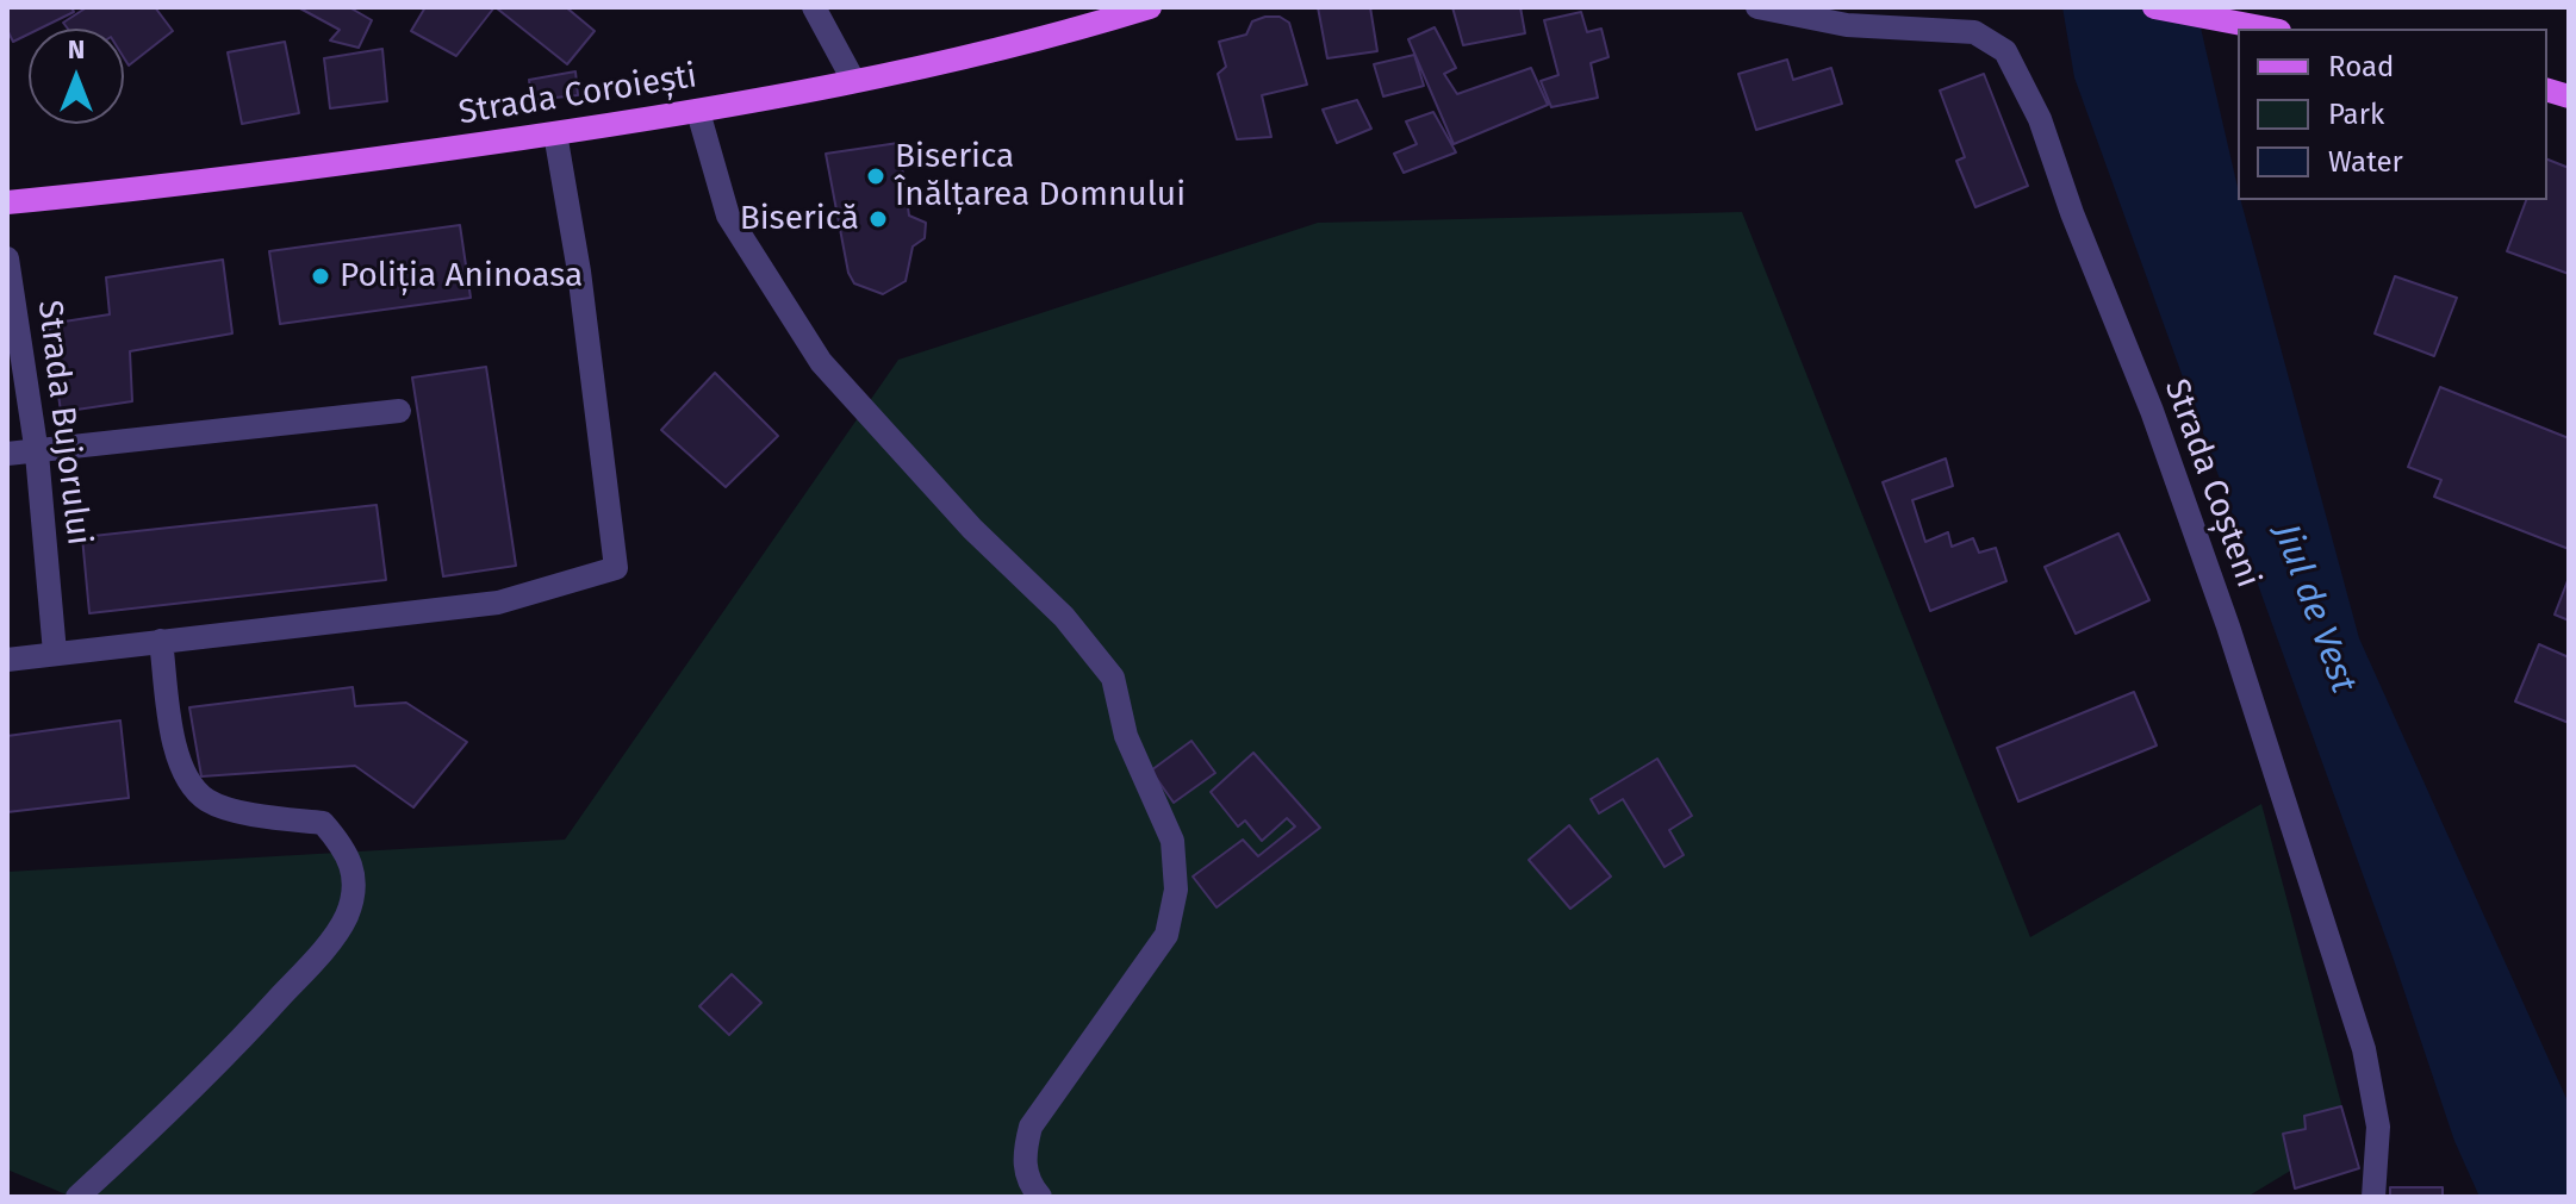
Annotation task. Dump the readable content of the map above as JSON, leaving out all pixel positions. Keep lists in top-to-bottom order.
{
  "streets": {
    "main road": ["Strada Coroiești"],
    "street": ["Strada Bujorului", "Strada Coșteni"]
  },
  "water": ["Jiul de Vest"],
  "places": ["Biserica Înălțarea Domnului", "Biserică", "Poliția Aninoasa"],
  "legend": ["Road", "Park", "Water"],
  "north": "top"
}
